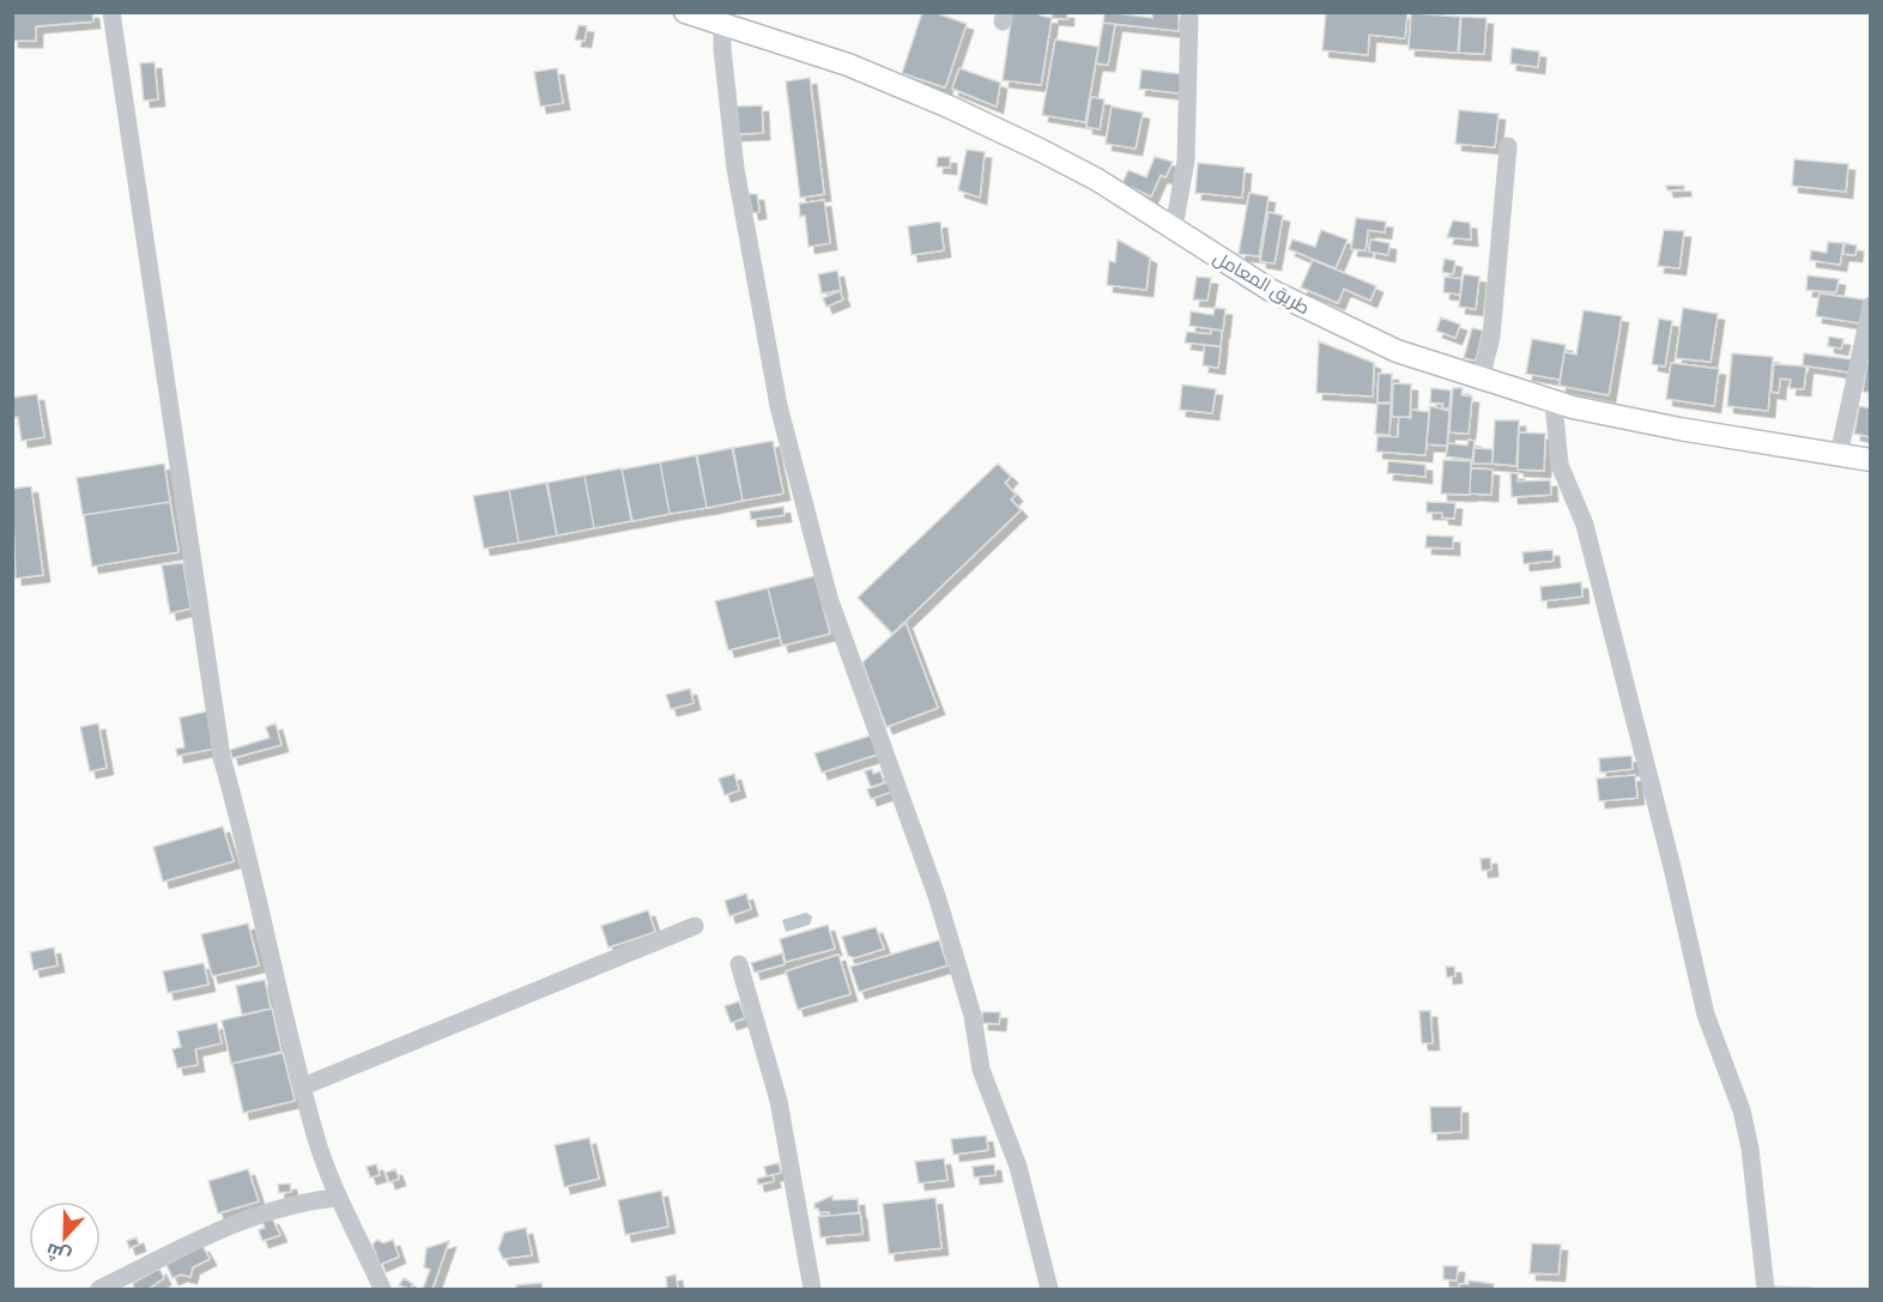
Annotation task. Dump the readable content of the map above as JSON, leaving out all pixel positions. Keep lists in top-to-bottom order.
{
  "streets": {
    "main road": ["طريق المعامل"]
  },
  "north": "bottom"
}
